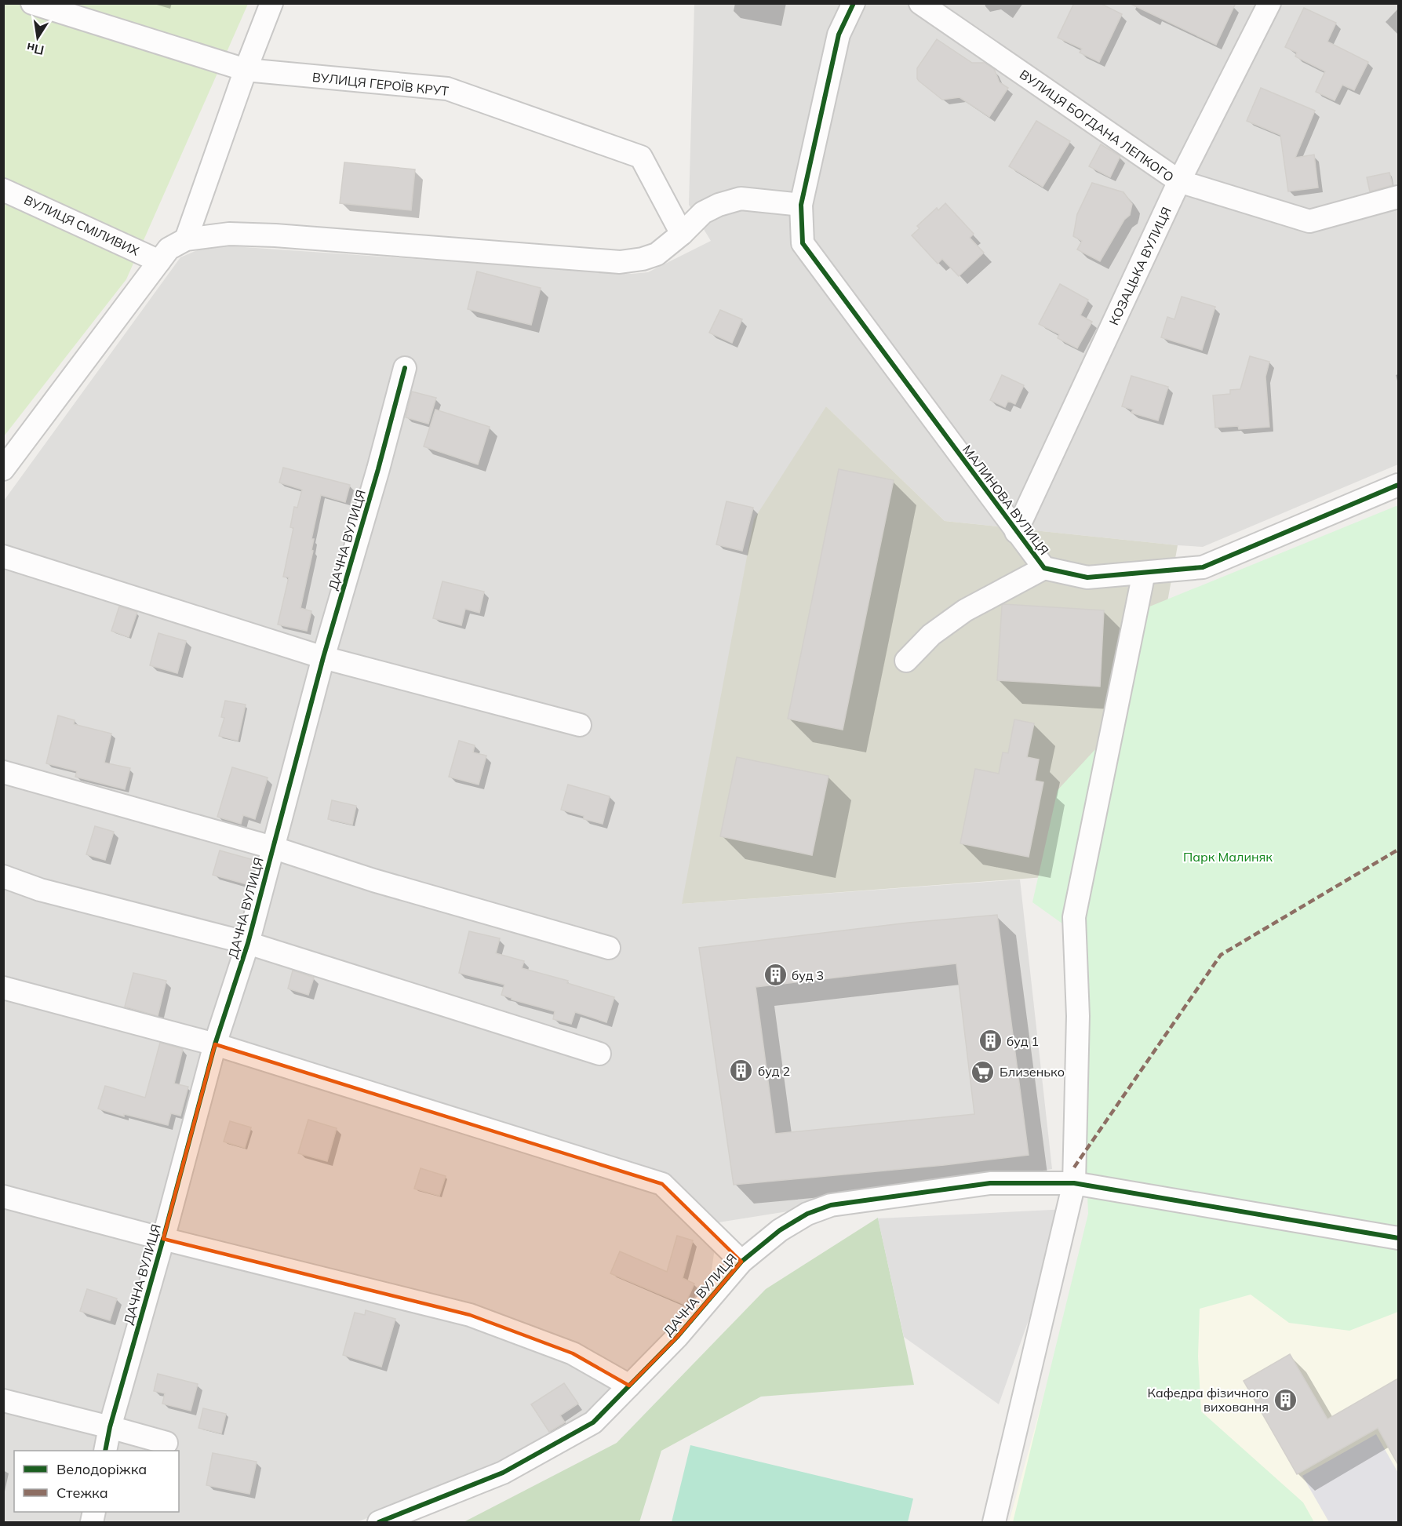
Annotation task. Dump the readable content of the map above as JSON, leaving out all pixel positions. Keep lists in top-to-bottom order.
{
  "streets": {
    "street": [
      "ВУЛИЦЯ ГЕРОЇВ КРУТ",
      "ВУЛИЦЯ БОГДАНА ЛЕПКОГО",
      "ВУЛИЦЯ СМІЛИВИХ",
      "КОЗАЦЬКА ВУЛИЦЯ",
      "МАЛИНОВА ВУЛИЦЯ",
      "ДАЧНА ВУЛИЦЯ"
    ]
  },
  "crossings": [
    ["ВУЛИЦЯ БОГДАНА ЛЕПКОГО", "КОЗАЦЬКА ВУЛИЦЯ"],
    ["КОЗАЦЬКА ВУЛИЦЯ", "МАЛИНОВА ВУЛИЦЯ"]
  ],
  "parks": ["Парк Малиняк"],
  "places": {
    "building": [
      "буд 3",
      "буд 1",
      "буд 2",
      "Кафедра фізичного виховання"
    ],
    "supermarket": ["Близенько"]
  },
  "legend": ["Велодоріжка", "Стежка"],
  "north": "bottom"
}
